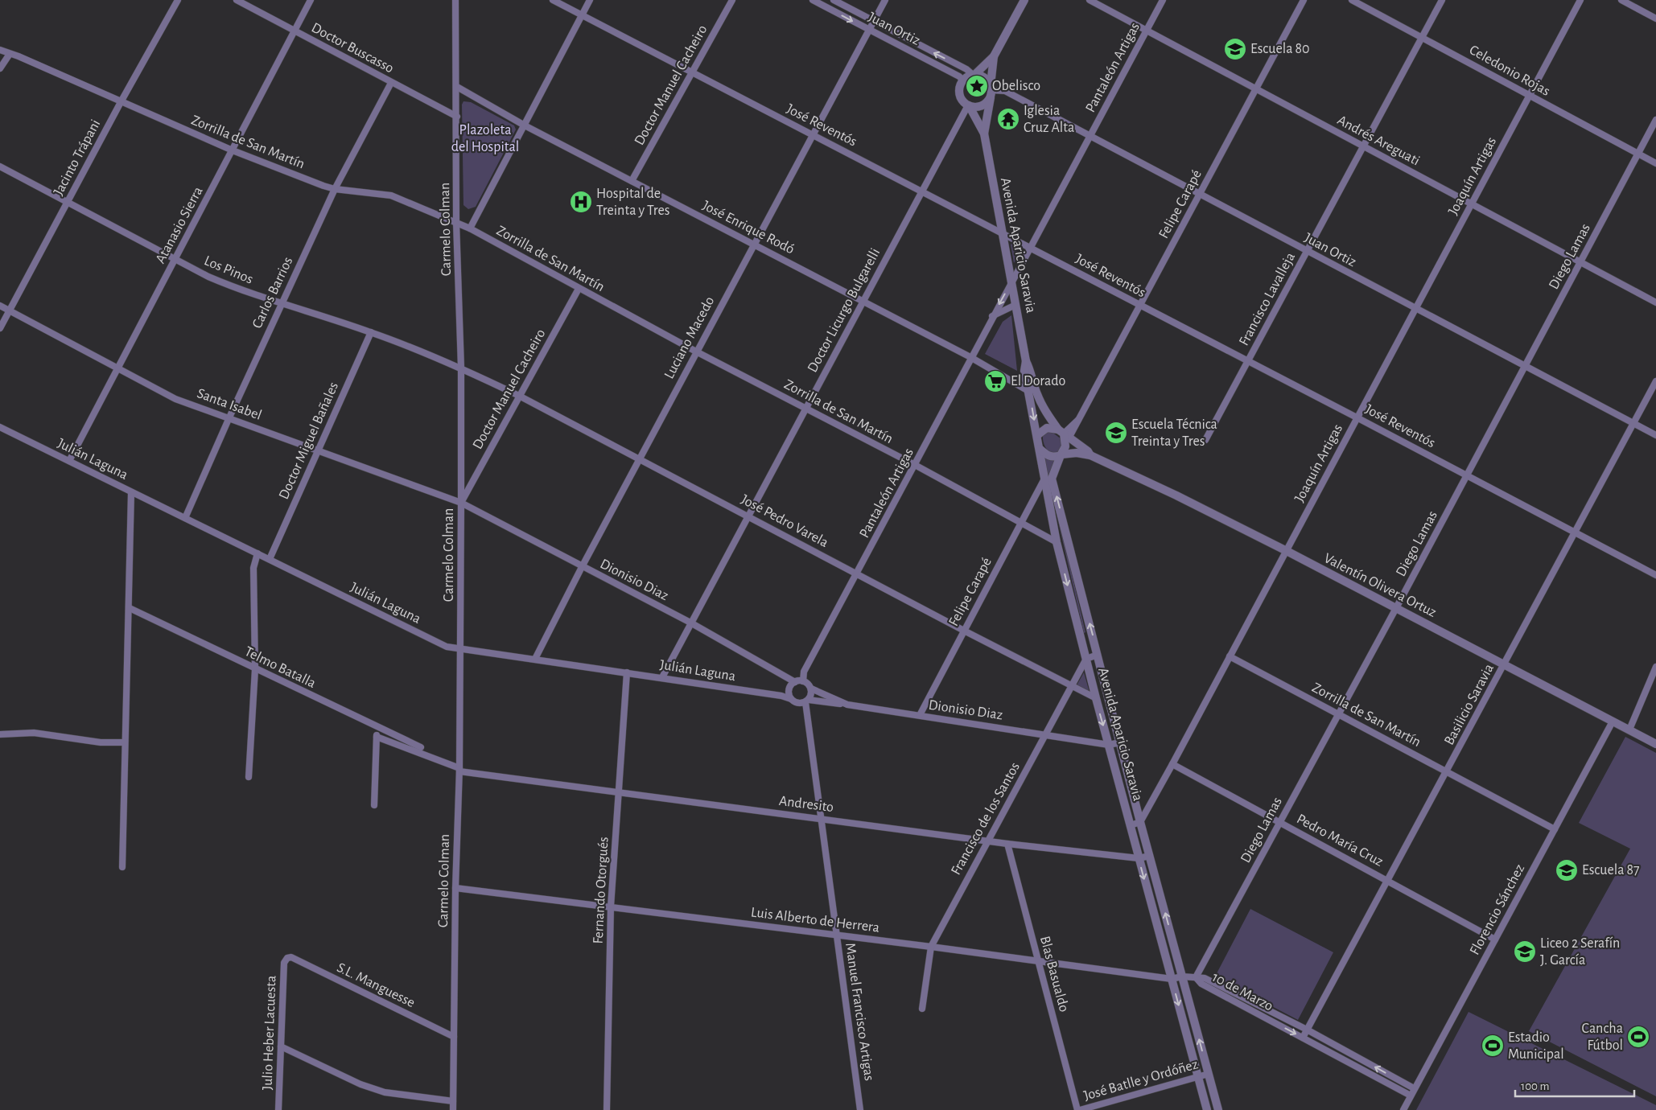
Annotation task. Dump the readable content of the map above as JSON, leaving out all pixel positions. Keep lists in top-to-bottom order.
{
  "streets": {
    "street": [
      "Juan Ortiz",
      "Doctor Buscasso",
      "Pantaleón Artigas",
      "Celedonio Rojas",
      "Doctor Manuel Cacheiro",
      "José Reventós",
      "Andrés Areguati",
      "Zorrilla de San Martín",
      "Jacinto Trápani",
      "Joaquín Artigas",
      "Felipe Carapé",
      "Atanasio Sierra",
      "José Enrique Rodó",
      "Carmelo Colman",
      "Avenida Aparicio Saravia",
      "Diego Lamas",
      "Los Pinos",
      "Carlos Barrios",
      "Francisco Lavalleja",
      "Doctor Licurgo Bulgarelli",
      "Luciano Macedo",
      "Santa Isabel",
      "Doctor Miguel Bañales",
      "Julián Laguna",
      "José Pedro Varela",
      "Dionisio Diaz",
      "Valentín Olivera Ortuz",
      "Telmo Batalla",
      "Basilicio Saravia",
      "Andresito",
      "Francisco de los Santos",
      "Pedro María Cruz",
      "Fernando Otorgués",
      "Florencio Sánchez",
      "Luis Alberto de Herrera",
      "Blas Basualdo",
      "S.L. Manguesse",
      "10 de Marzo",
      "Manuel Francisco Artigas",
      "Julio Heber Lacuesta",
      "José Batlle y Ordóñez"
    ]
  },
  "crossings": [
    ["Juan Ortiz", "Pantaleón Artigas"],
    ["Juan Ortiz", "Joaquín Artigas"],
    ["Juan Ortiz", "Felipe Carapé"],
    ["Juan Ortiz", "Avenida Aparicio Saravia"],
    ["Juan Ortiz", "Diego Lamas"],
    ["Juan Ortiz", "Francisco Lavalleja"],
    ["Juan Ortiz", "Doctor Licurgo Bulgarelli"],
    ["Juan Ortiz", "Luciano Macedo"],
    ["Juan Ortiz", "Basilicio Saravia"],
    ["Doctor Buscasso", "Atanasio Sierra"],
    ["Doctor Buscasso", "Carmelo Colman"],
    ["Doctor Buscasso", "Carlos Barrios"],
    ["Pantaleón Artigas", "José Reventós"],
    ["Pantaleón Artigas", "Andrés Areguati"],
    ["Pantaleón Artigas", "Zorrilla de San Martín"],
    ["Pantaleón Artigas", "José Enrique Rodó"],
    ["Pantaleón Artigas", "Avenida Aparicio Saravia"],
    ["Pantaleón Artigas", "Julián Laguna"],
    ["Pantaleón Artigas", "José Pedro Varela"],
    ["Pantaleón Artigas", "Dionisio Diaz"],
    ["Pantaleón Artigas", "Manuel Francisco Artigas"],
    ["Celedonio Rojas", "Joaquín Artigas"],
    ["Celedonio Rojas", "Diego Lamas"],
    ["Celedonio Rojas", "Francisco Lavalleja"],
    ["Doctor Manuel Cacheiro", "José Reventós"],
    ["Doctor Manuel Cacheiro", "Zorrilla de San Martín"],
    ["Doctor Manuel Cacheiro", "José Enrique Rodó"],
    ["Doctor Manuel Cacheiro", "Carmelo Colman"],
    ["Doctor Manuel Cacheiro", "Santa Isabel"],
    ["Doctor Manuel Cacheiro", "José Pedro Varela"],
    ["Doctor Manuel Cacheiro", "Dionisio Diaz"],
    ["José Reventós", "Joaquín Artigas"],
    ["José Reventós", "Felipe Carapé"],
    ["José Reventós", "Avenida Aparicio Saravia"],
    ["José Reventós", "Diego Lamas"],
    ["José Reventós", "Francisco Lavalleja"],
    ["José Reventós", "Doctor Licurgo Bulgarelli"],
    ["José Reventós", "Luciano Macedo"],
    ["José Reventós", "Basilicio Saravia"],
    ["Andrés Areguati", "Joaquín Artigas"],
    ["Andrés Areguati", "Felipe Carapé"],
    ["Andrés Areguati", "Diego Lamas"],
    ["Andrés Areguati", "Francisco Lavalleja"],
    ["Zorrilla de San Martín", "Jacinto Trápani"],
    ["Zorrilla de San Martín", "Joaquín Artigas"],
    ["Zorrilla de San Martín", "Felipe Carapé"],
    ["Zorrilla de San Martín", "Atanasio Sierra"],
    ["Zorrilla de San Martín", "Carmelo Colman"],
    ["Zorrilla de San Martín", "Avenida Aparicio Saravia"],
    ["Zorrilla de San Martín", "Diego Lamas"],
    ["Zorrilla de San Martín", "Carlos Barrios"],
    ["Zorrilla de San Martín", "Doctor Licurgo Bulgarelli"],
    ["Zorrilla de San Martín", "Luciano Macedo"],
    ["Zorrilla de San Martín", "Basilicio Saravia"],
    ["Zorrilla de San Martín", "Florencio Sánchez"],
    ["Jacinto Trápani", "Los Pinos"],
    ["Jacinto Trápani", "Santa Isabel"],
    ["Joaquín Artigas", "Avenida Aparicio Saravia"],
    ["Joaquín Artigas", "Valentín Olivera Ortuz"],
    ["Joaquín Artigas", "Pedro María Cruz"],
    ["Felipe Carapé", "Avenida Aparicio Saravia"],
    ["Felipe Carapé", "José Pedro Varela"],
    ["Felipe Carapé", "Dionisio Diaz"],
    ["Felipe Carapé", "Valentín Olivera Ortuz"],
    ["Atanasio Sierra", "Los Pinos"],
    ["Atanasio Sierra", "Santa Isabel"],
    ["Atanasio Sierra", "Julián Laguna"],
    ["José Enrique Rodó", "Carmelo Colman"],
    ["José Enrique Rodó", "Avenida Aparicio Saravia"],
    ["José Enrique Rodó", "Doctor Licurgo Bulgarelli"],
    ["José Enrique Rodó", "Luciano Macedo"],
    ["Carmelo Colman", "Los Pinos"],
    ["Carmelo Colman", "Santa Isabel"],
    ["Carmelo Colman", "Julián Laguna"],
    ["Carmelo Colman", "José Pedro Varela"],
    ["Carmelo Colman", "Dionisio Diaz"],
    ["Carmelo Colman", "Andresito"],
    ["Carmelo Colman", "Luis Alberto de Herrera"],
    ["Carmelo Colman", "S.L. Manguesse"],
    ["Avenida Aparicio Saravia", "Doctor Licurgo Bulgarelli"],
    ["Avenida Aparicio Saravia", "José Pedro Varela"],
    ["Avenida Aparicio Saravia", "Dionisio Diaz"],
    ["Avenida Aparicio Saravia", "Valentín Olivera Ortuz"],
    ["Avenida Aparicio Saravia", "Andresito"],
    ["Avenida Aparicio Saravia", "Francisco de los Santos"],
    ["Avenida Aparicio Saravia", "Luis Alberto de Herrera"],
    ["Avenida Aparicio Saravia", "José Batlle y Ordóñez"],
    ["Diego Lamas", "Valentín Olivera Ortuz"],
    ["Diego Lamas", "Pedro María Cruz"],
    ["Diego Lamas", "Luis Alberto de Herrera"],
    ["Diego Lamas", "10 de Marzo"],
    ["Los Pinos", "Carlos Barrios"],
    ["Los Pinos", "Doctor Miguel Bañales"],
    ["Los Pinos", "José Pedro Varela"],
    ["Carlos Barrios", "Santa Isabel"],
    ["Carlos Barrios", "Julián Laguna"],
    ["Doctor Licurgo Bulgarelli", "Julián Laguna"],
    ["Doctor Licurgo Bulgarelli", "José Pedro Varela"],
    ["Doctor Licurgo Bulgarelli", "Dionisio Diaz"],
    ["Luciano Macedo", "Julián Laguna"],
    ["Luciano Macedo", "José Pedro Varela"],
    ["Luciano Macedo", "Dionisio Diaz"],
    ["Santa Isabel", "Doctor Miguel Bañales"],
    ["Santa Isabel", "Dionisio Diaz"],
    ["Doctor Miguel Bañales", "Julián Laguna"],
    ["Julián Laguna", "Dionisio Diaz"],
    ["Julián Laguna", "Fernando Otorgués"],
    ["Julián Laguna", "Manuel Francisco Artigas"],
    ["José Pedro Varela", "Francisco de los Santos"],
    ["Dionisio Diaz", "Francisco de los Santos"],
    ["Dionisio Diaz", "Manuel Francisco Artigas"],
    ["Valentín Olivera Ortuz", "Basilicio Saravia"],
    ["Valentín Olivera Ortuz", "Florencio Sánchez"],
    ["Basilicio Saravia", "Pedro María Cruz"],
    ["Basilicio Saravia", "10 de Marzo"],
    ["Andresito", "Francisco de los Santos"],
    ["Andresito", "Fernando Otorgués"],
    ["Andresito", "Blas Basualdo"],
    ["Andresito", "Manuel Francisco Artigas"],
    ["Francisco de los Santos", "Luis Alberto de Herrera"],
    ["Pedro María Cruz", "Florencio Sánchez"],
    ["Fernando Otorgués", "Luis Alberto de Herrera"],
    ["Florencio Sánchez", "10 de Marzo"],
    ["Luis Alberto de Herrera", "Blas Basualdo"],
    ["Luis Alberto de Herrera", "10 de Marzo"],
    ["Luis Alberto de Herrera", "Manuel Francisco Artigas"],
    ["Blas Basualdo", "José Batlle y Ordóñez"],
    ["S.L. Manguesse", "Julio Heber Lacuesta"]
  ],
  "parks": ["Plazoleta del Hospital"],
  "places": {
    "school or university": [
      "Escuela 80",
      "Escuela Técnica Treinta y Tres",
      "Escuela 87",
      "Liceo 2 Serafín J. García"
    ],
    "place": ["Obelisco"],
    "temple": ["Iglesia Cruz Alta"],
    "hospital": ["Hospital de Treinta y Tres"],
    "supermarket": ["El Dorado"],
    "sports": ["Cancha Fútbol", "Estadio Municipal"]
  },
  "scale_bar": "100 m"
}
